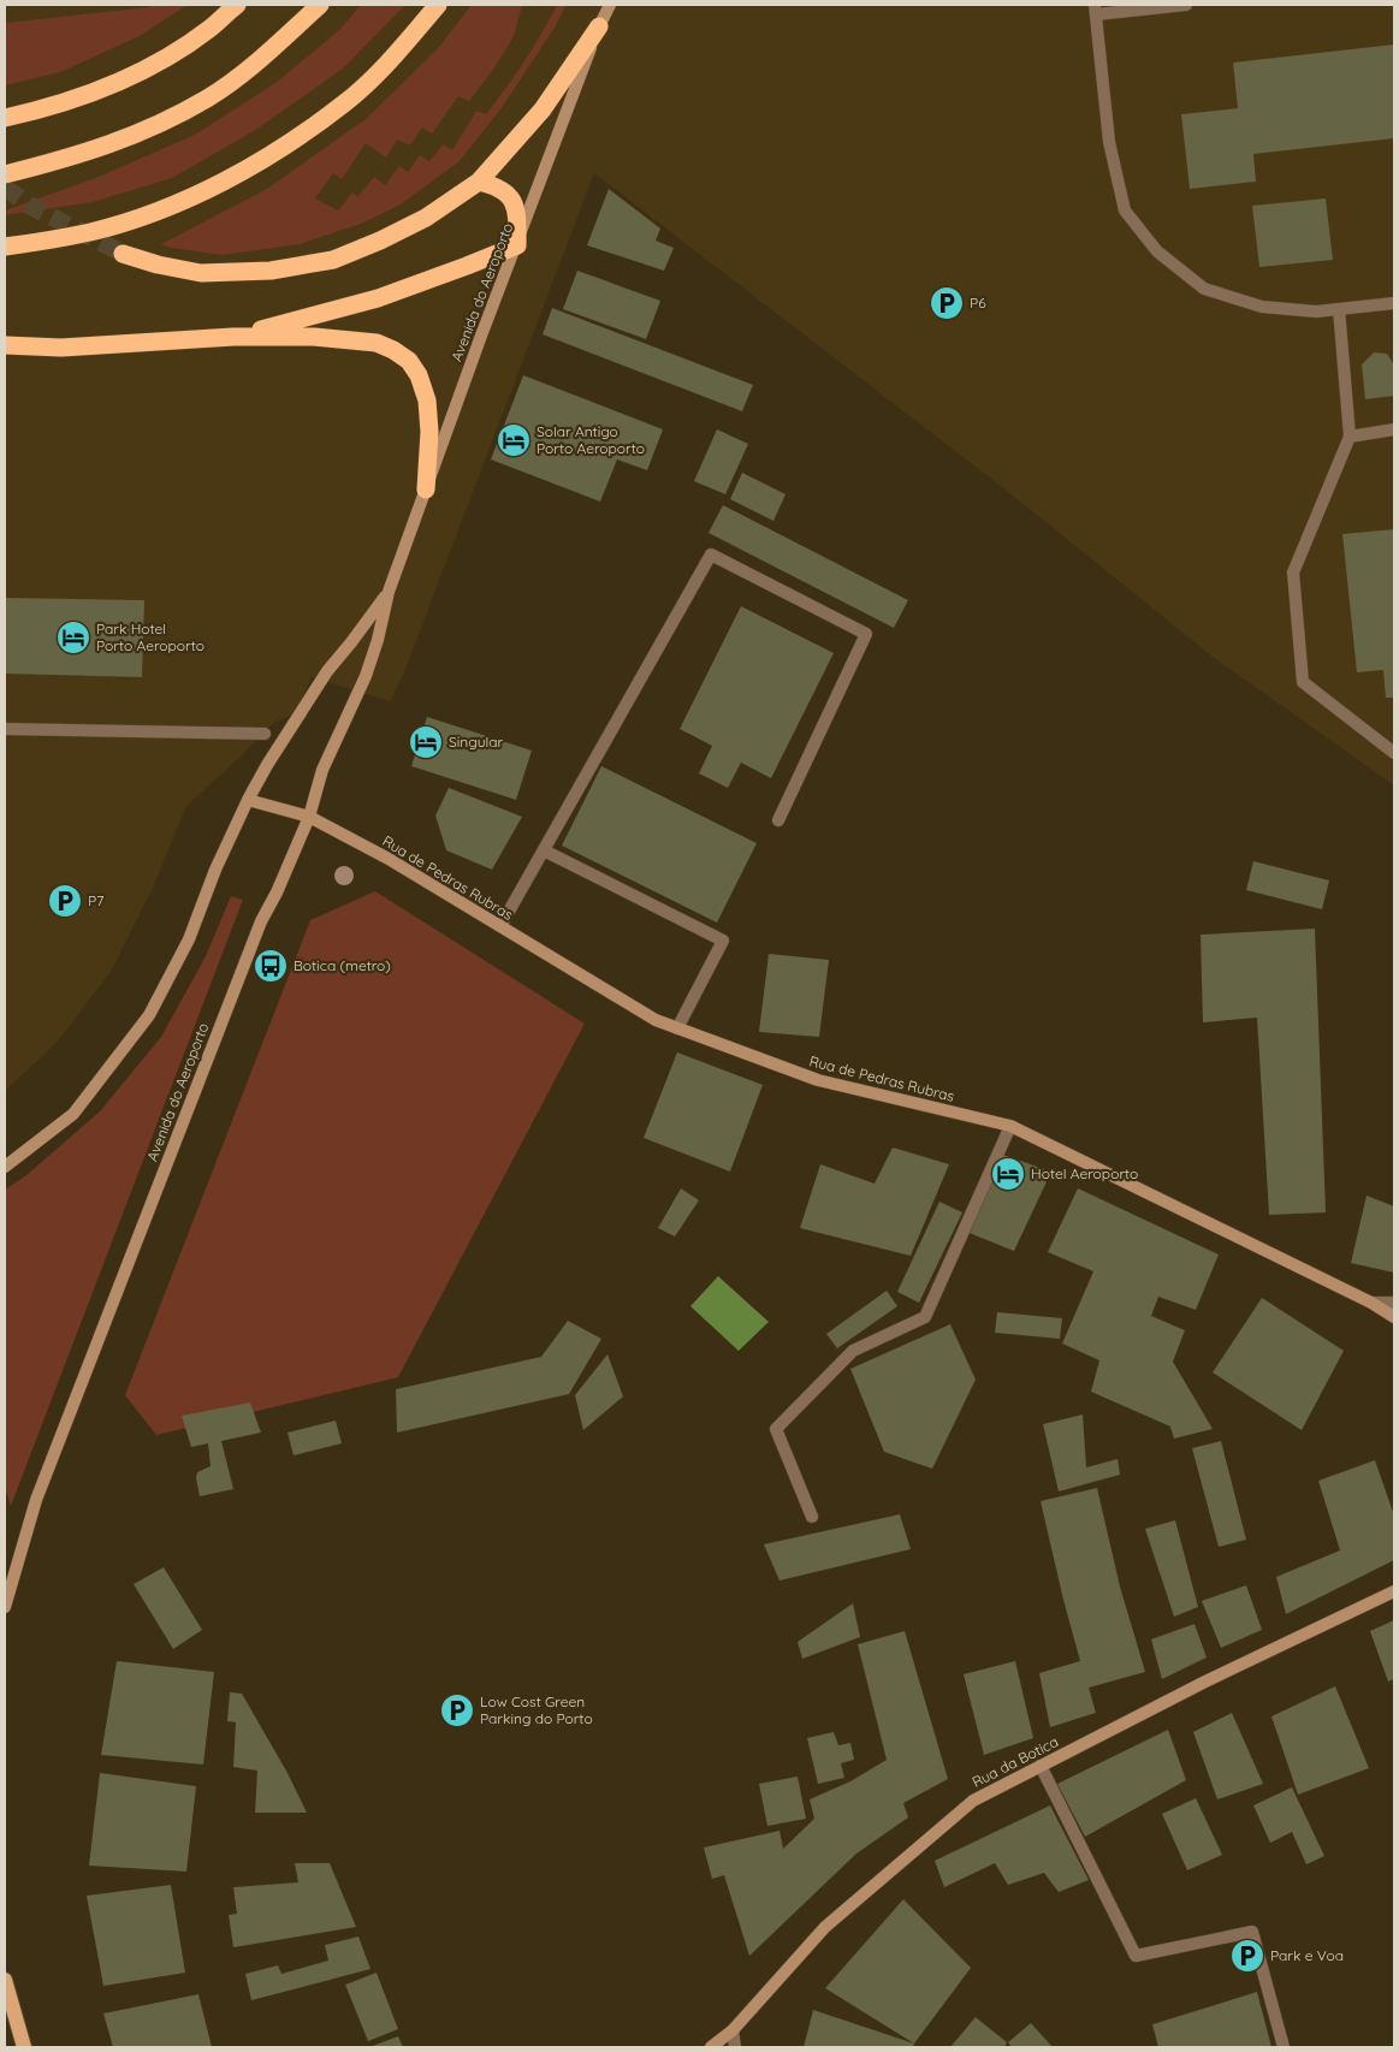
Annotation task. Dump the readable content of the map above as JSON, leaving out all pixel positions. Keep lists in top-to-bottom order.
{
  "streets": {
    "main road": ["Avenida do Aeroporto", "Rua de Pedras Rubras", "Rua da Botica"]
  },
  "crossings": [
    ["Avenida do Aeroporto", "Rua de Pedras Rubras"]
  ],
  "places": {
    "parking": [
      "P6",
      "P7",
      "Low Cost Green Parking do Porto",
      "Park e Voa"
    ],
    "hotel": [
      "Solar Antigo Porto Aeroporto",
      "Park Hotel Porto Aeroporto",
      "Singular",
      "Hotel Aeroporto"
    ],
    "bus stop": ["Botica (metro)"]
  }
}
